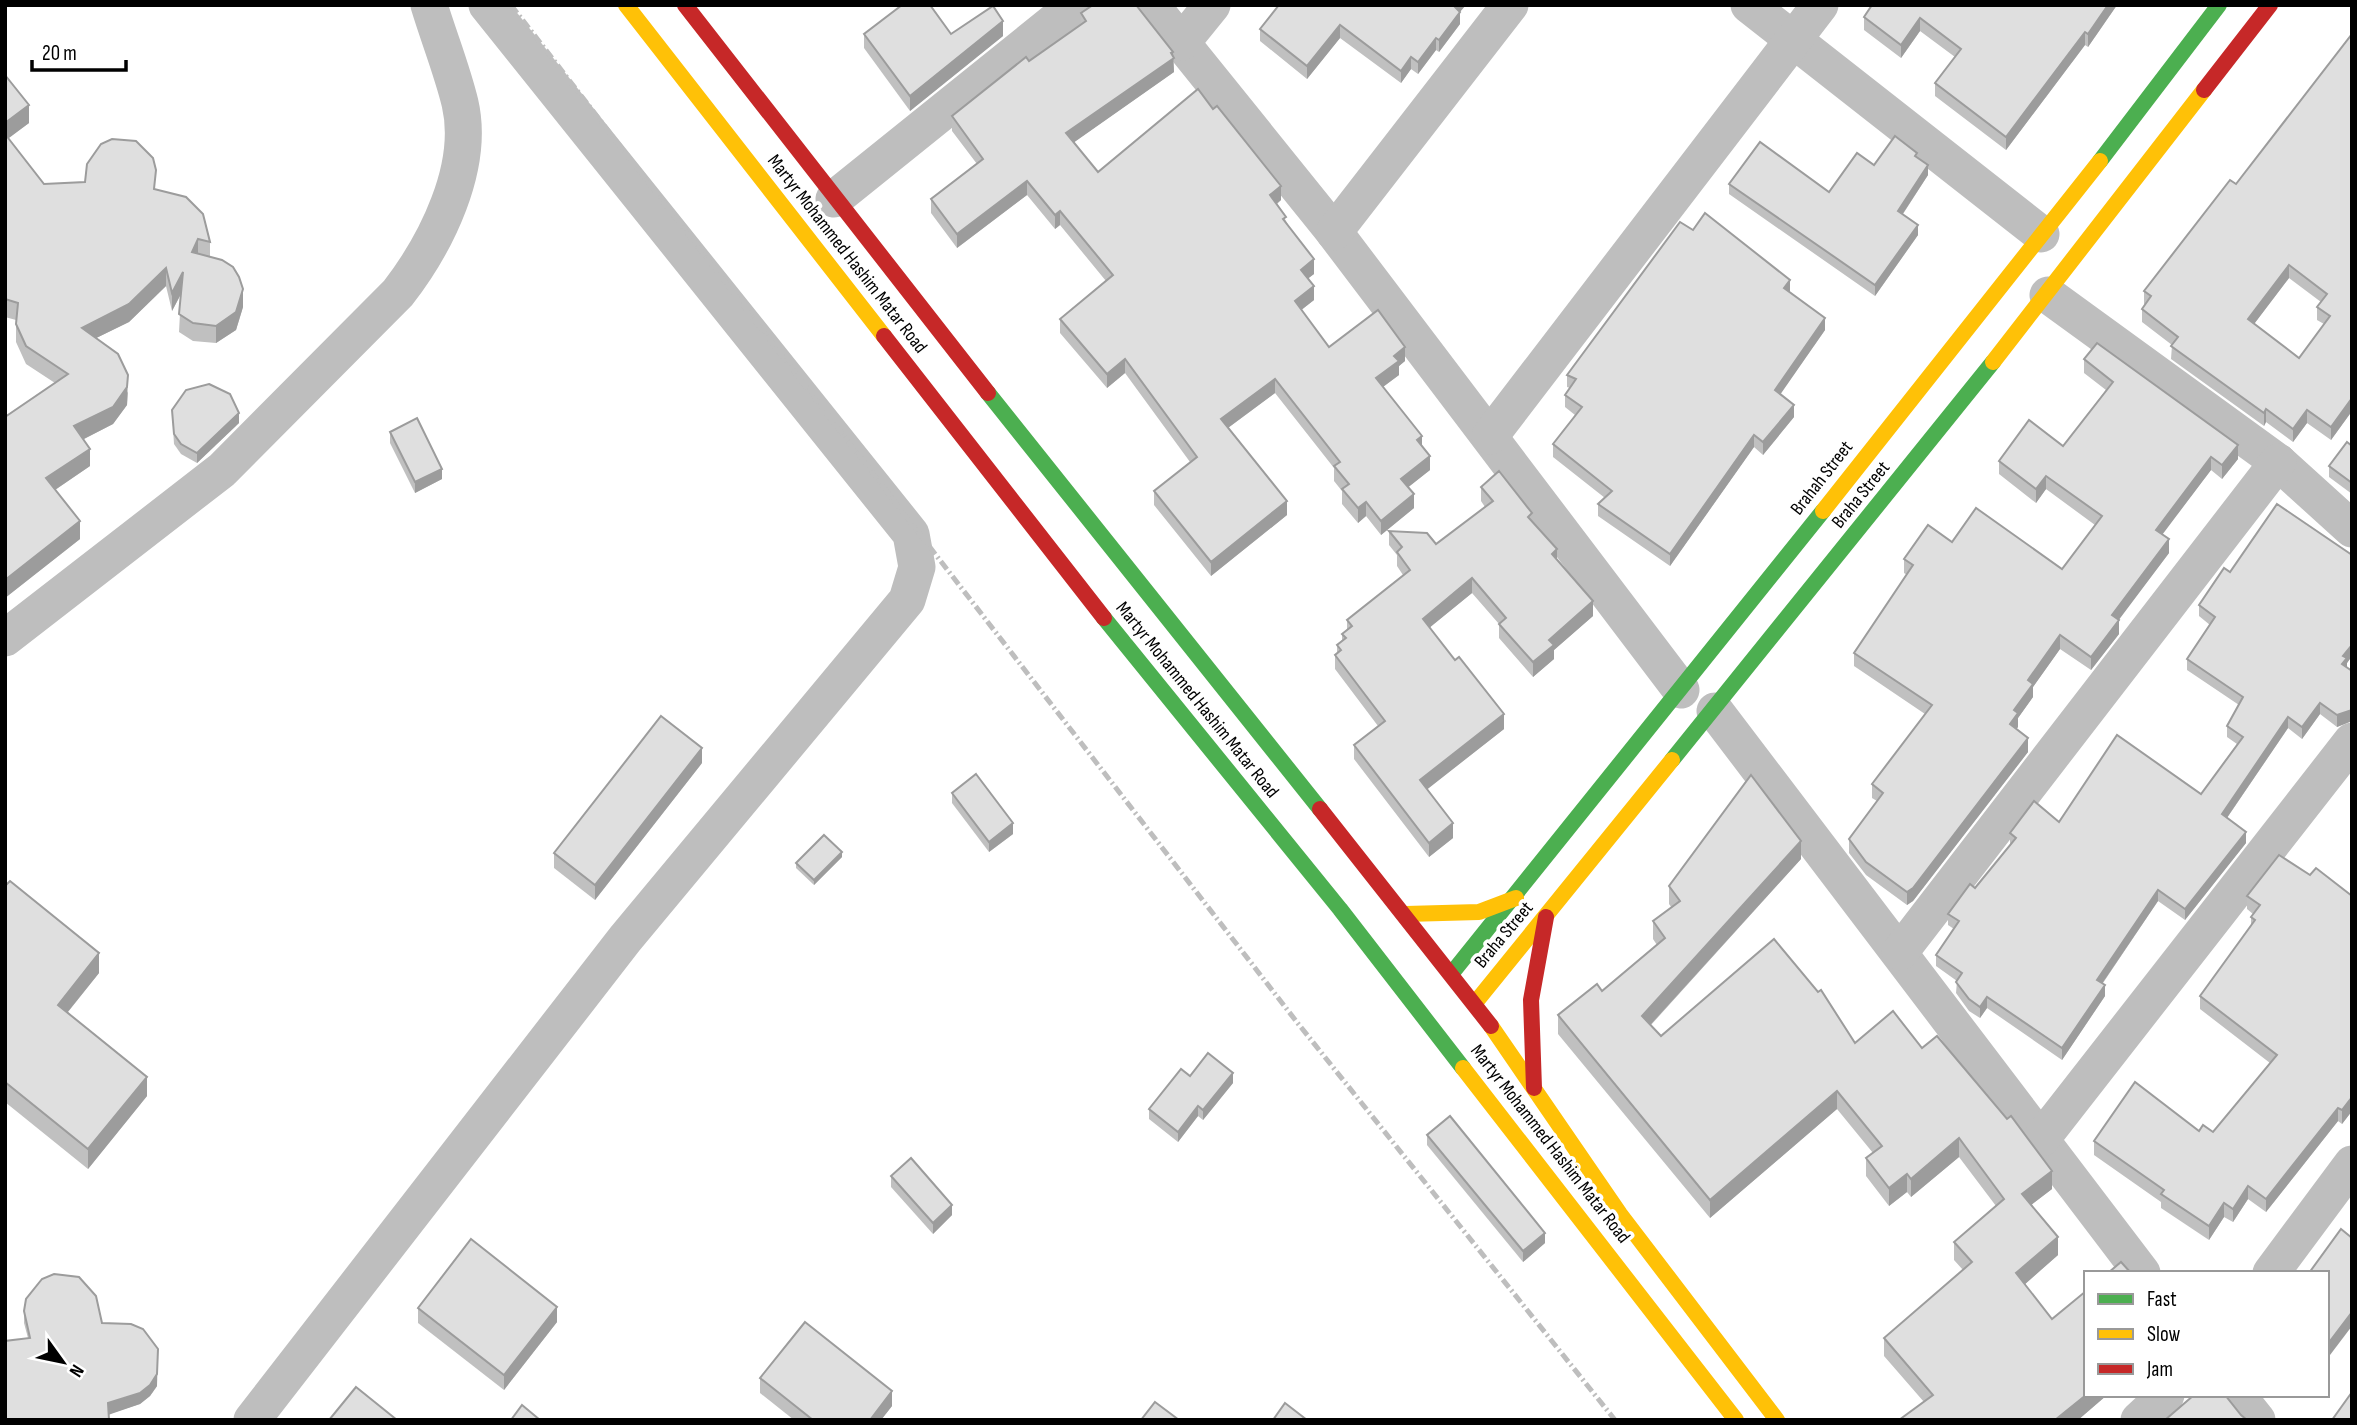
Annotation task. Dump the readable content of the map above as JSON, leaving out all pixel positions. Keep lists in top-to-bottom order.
{
  "streets": {
    "main road": ["Martyr Mohammed Hashim Matar Road", "Brahah Street", "Braha Street"]
  },
  "crossings": [
    ["Martyr Mohammed Hashim Matar Road", "Brahah Street"],
    ["Martyr Mohammed Hashim Matar Road", "Braha Street"]
  ],
  "legend": ["Fast", "Slow", "Jam"],
  "scale_bar": "20 m",
  "north": "bottom right"
}
